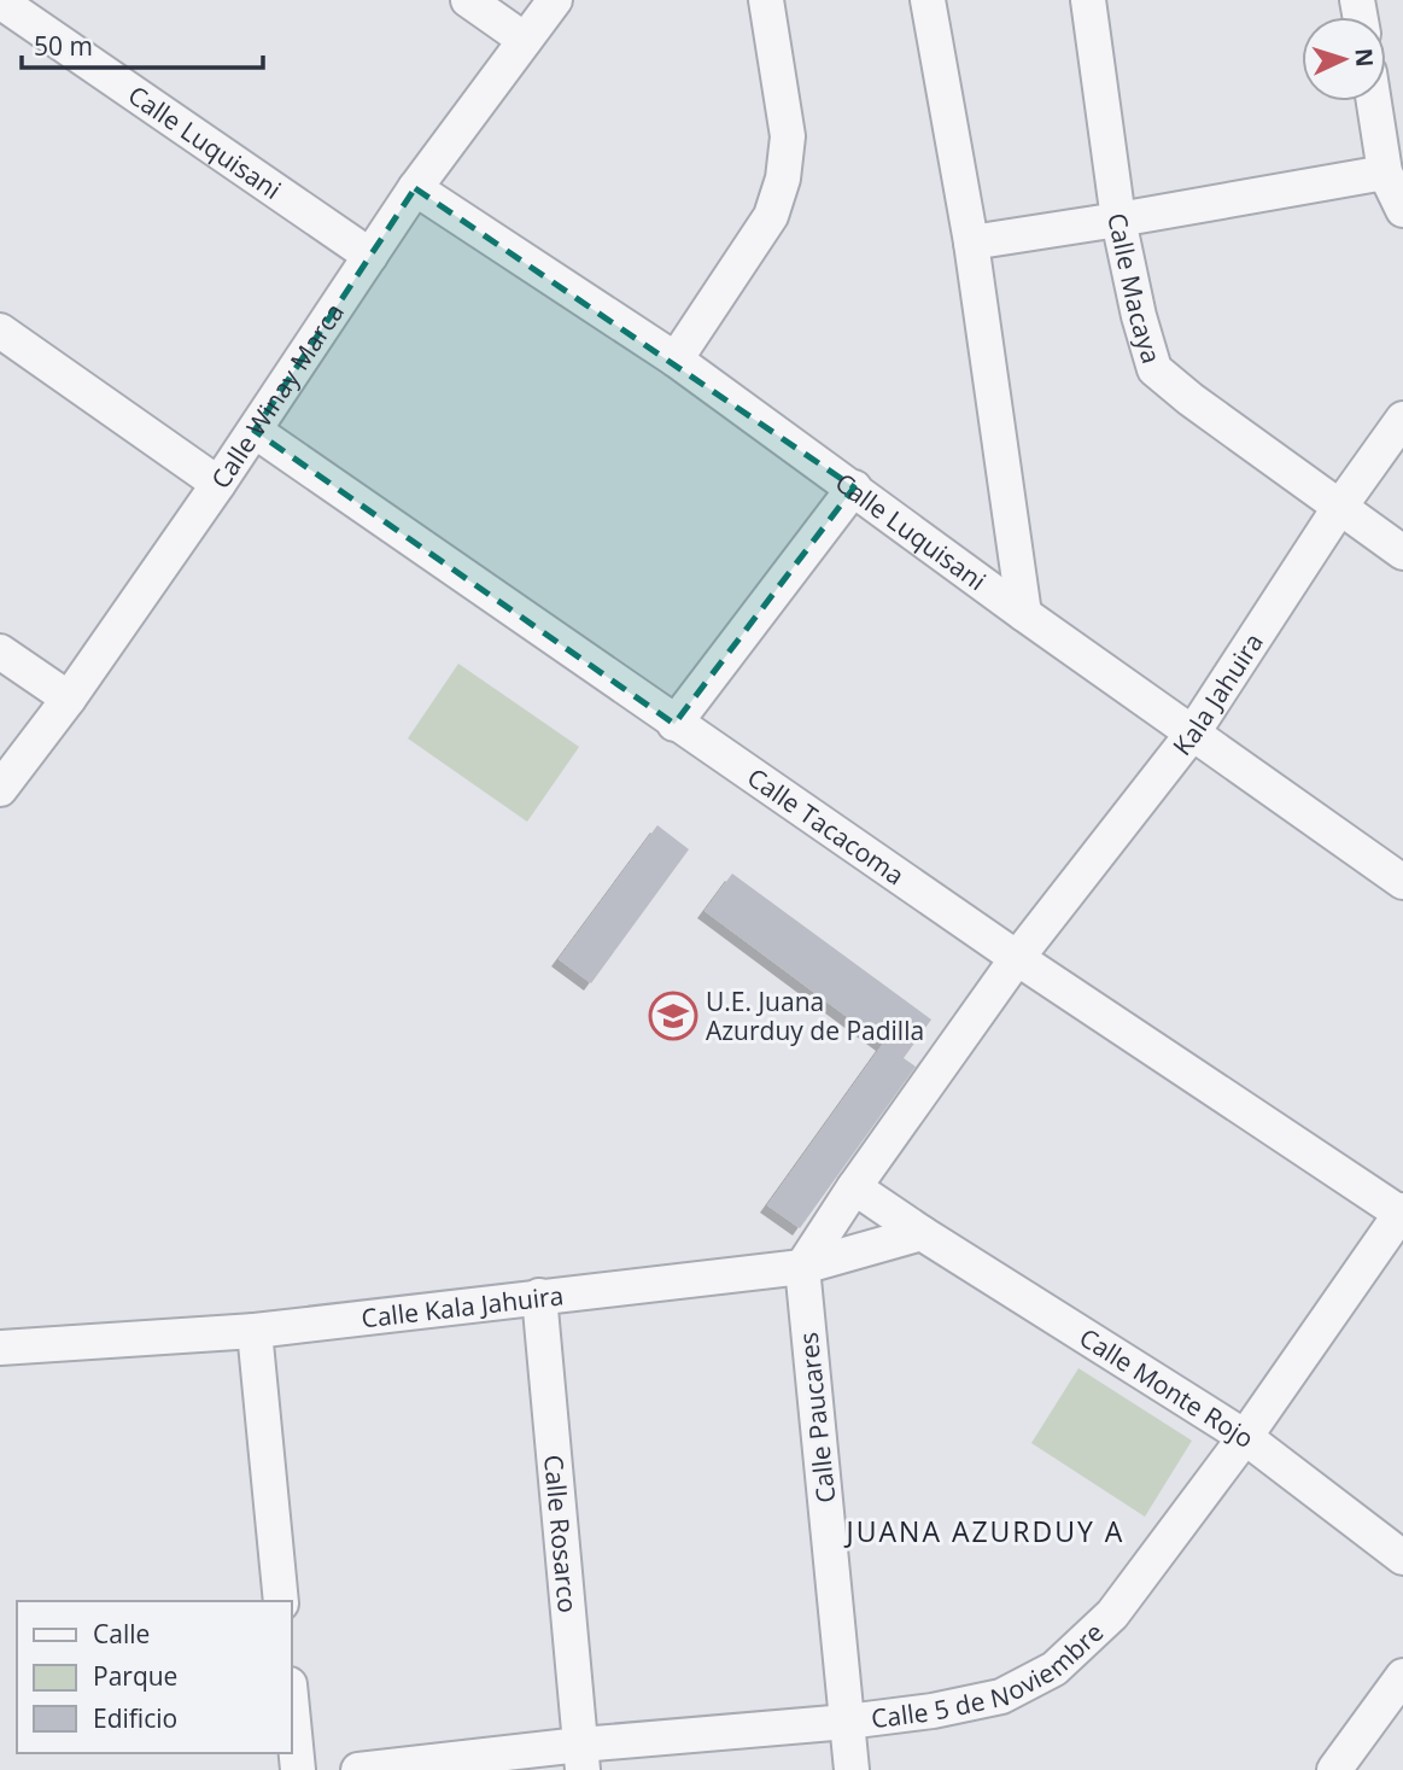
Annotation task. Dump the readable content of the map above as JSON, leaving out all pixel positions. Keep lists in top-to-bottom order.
{
  "streets": {
    "street": [
      "Calle Luquisani",
      "Calle Macaya",
      "Calle Winay Marca",
      "Kala Jahuira",
      "Calle Tacacoma",
      "Calle Kala Jahuira",
      "Calle Monte Rojo",
      "Calle Paucares",
      "Calle Rosarco",
      "Calle 5 de Noviembre"
    ]
  },
  "crossings": [
    ["Calle Luquisani", "Calle Winay Marca"],
    ["Calle Luquisani", "Kala Jahuira"],
    ["Calle Macaya", "Kala Jahuira"],
    ["Calle Winay Marca", "Calle Tacacoma"],
    ["Kala Jahuira", "Calle Tacacoma"],
    ["Kala Jahuira", "Calle Kala Jahuira"],
    ["Kala Jahuira", "Calle Monte Rojo"],
    ["Kala Jahuira", "Calle Paucares"],
    ["Calle Tacacoma", "Calle 5 de Noviembre"],
    ["Calle Kala Jahuira", "Calle Monte Rojo"],
    ["Calle Kala Jahuira", "Calle Paucares"],
    ["Calle Kala Jahuira", "Calle Rosarco"],
    ["Calle Monte Rojo", "Calle 5 de Noviembre"],
    ["Calle Paucares", "Calle 5 de Noviembre"],
    ["Calle Rosarco", "Calle 5 de Noviembre"]
  ],
  "districts": ["JUANA AZURDUY A"],
  "places": {
    "school or university": ["U.E. Juana Azurduy de Padilla"]
  },
  "legend": ["Calle", "Parque", "Edificio"],
  "scale_bar": "50 m",
  "north": "right"
}
